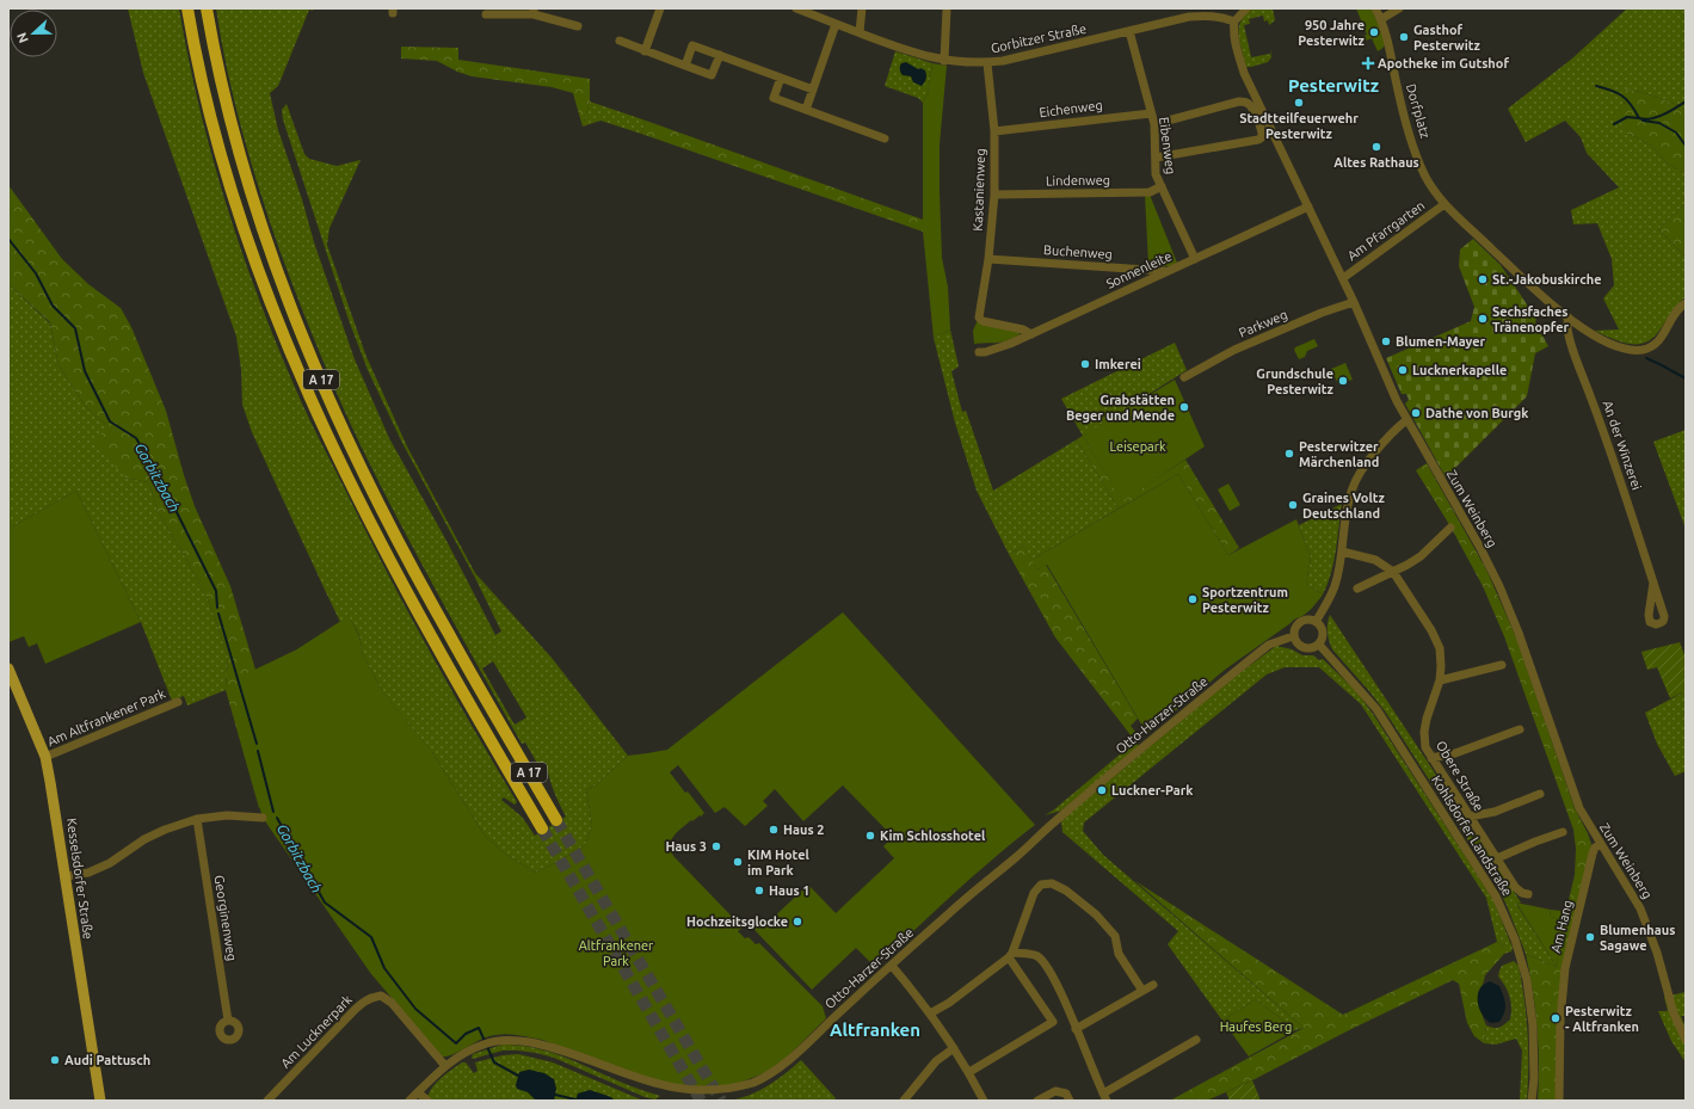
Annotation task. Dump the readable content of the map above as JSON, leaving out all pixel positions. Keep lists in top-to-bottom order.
{
  "streets": {
    "highway": ["A 17"],
    "main road": ["Kesselsdorfer Straße"],
    "street": [
      "Gorbitzer Straße",
      "Eichenweg",
      "Dorfplatz",
      "Eibenweg",
      "Lindenweg",
      "Kastanienweg",
      "Am Pfarrgarten",
      "Buchenweg",
      "Sonnenleite",
      "Parkweg",
      "An der Winzerei",
      "Zum Weinberg",
      "Otto-Harzer-Straße",
      "Am Altfrankener Park",
      "Obere Straße",
      "Kohlsdorfer Landstraße",
      "Georginenweg",
      "Am Hang",
      "Am Lucknerpark"
    ]
  },
  "crossings": [
    ["Gorbitzer Straße", "Eibenweg"],
    ["Gorbitzer Straße", "Kastanienweg"],
    ["Gorbitzer Straße", "Zum Weinberg"],
    ["Eichenweg", "Eibenweg"],
    ["Eichenweg", "Kastanienweg"],
    ["Dorfplatz", "Am Pfarrgarten"],
    ["Dorfplatz", "An der Winzerei"],
    ["Eibenweg", "Lindenweg"],
    ["Eibenweg", "Sonnenleite"],
    ["Lindenweg", "Kastanienweg"],
    ["Kastanienweg", "Buchenweg"],
    ["Kastanienweg", "Sonnenleite"],
    ["Am Pfarrgarten", "Zum Weinberg"],
    ["Buchenweg", "Sonnenleite"],
    ["Sonnenleite", "Zum Weinberg"],
    ["Parkweg", "Zum Weinberg"],
    ["Zum Weinberg", "Am Hang"],
    ["Otto-Harzer-Straße", "Kohlsdorfer Landstraße"],
    ["Otto-Harzer-Straße", "Am Lucknerpark"],
    ["Am Altfrankener Park", "Kesselsdorfer Straße"]
  ],
  "districts": ["Pesterwitz", "Altfranken"],
  "water": ["Gorbitzbach"],
  "parks": ["Leisepark", "Altfrankener Park", "Haufes Berg"],
  "places": {
    "other": [
      "950 Jahre Pesterwitz",
      "Gasthof Pesterwitz",
      "Stadtteilfeuerwehr Pesterwitz",
      "Altes Rathaus",
      "St.-Jakobuskirche",
      "Sechsfaches Tränenopfer",
      "Blumen-Mayer",
      "Imkerei",
      "Lucknerkapelle",
      "Grundschule Pesterwitz",
      "Grabstätten Beger und Mende",
      "Dathe von Burgk",
      "Pesterwitzer Märchenland",
      "Graines Voltz Deutschland",
      "Sportzentrum Pesterwitz",
      "Luckner-Park",
      "Haus 2",
      "Kim Schlosshotel",
      "Haus 3",
      "KIM Hotel im Park",
      "Haus 1",
      "Hochzeitsglocke",
      "Blumenhaus Sagawe",
      "Pesterwitz - Altfranken",
      "Audi Pattusch"
    ],
    "health": ["Apotheke im Gutshof"]
  },
  "north": "left"
}
